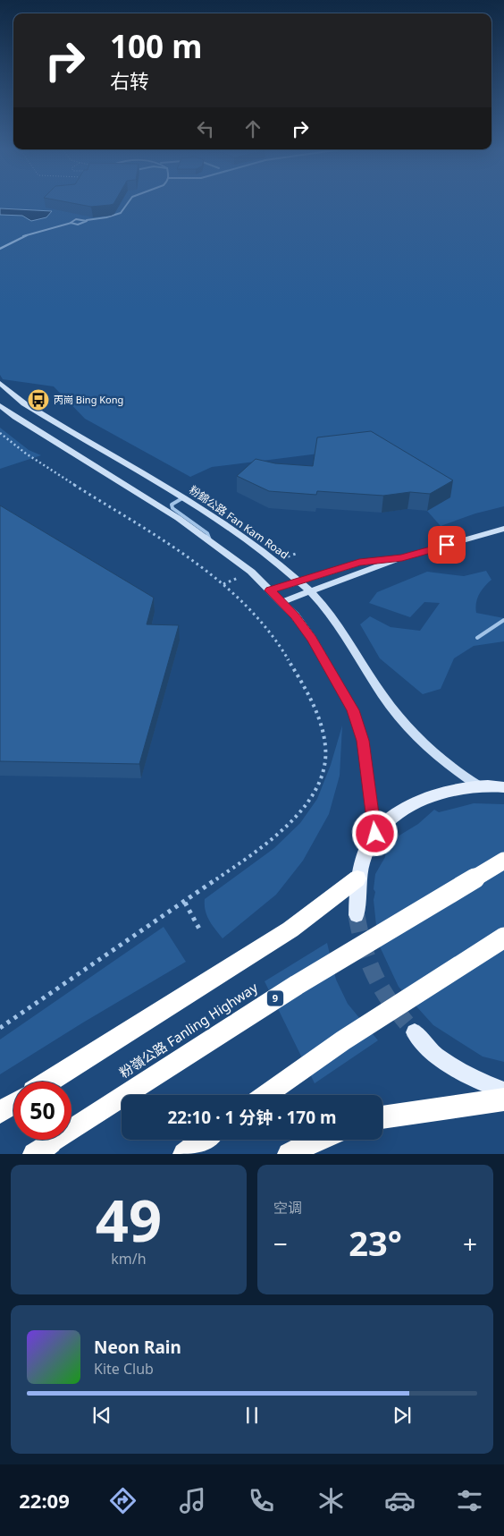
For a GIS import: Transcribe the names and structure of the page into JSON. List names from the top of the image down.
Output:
{
  "streets": {
    "highway": ["9", "粉嶺公路 Fanling Highway"],
    "main road": ["粉錦公路 Fan Kam Road"]
  },
  "places": {
    "bus stop": ["丙崗 Bing Kong"]
  },
  "page": {
    "turn": ["100 m", "右转"],
    "limit": "50",
    "trip": "22:10 · 1 分钟 · 170 m",
    "tile": [
      ["49", "km/h"],
      "空调"
    ],
    "heat": ["−", "23°", "+"],
    "song": ["Neon Rain", "Kite Club"],
    "tabs": "22:09"
  }
}
